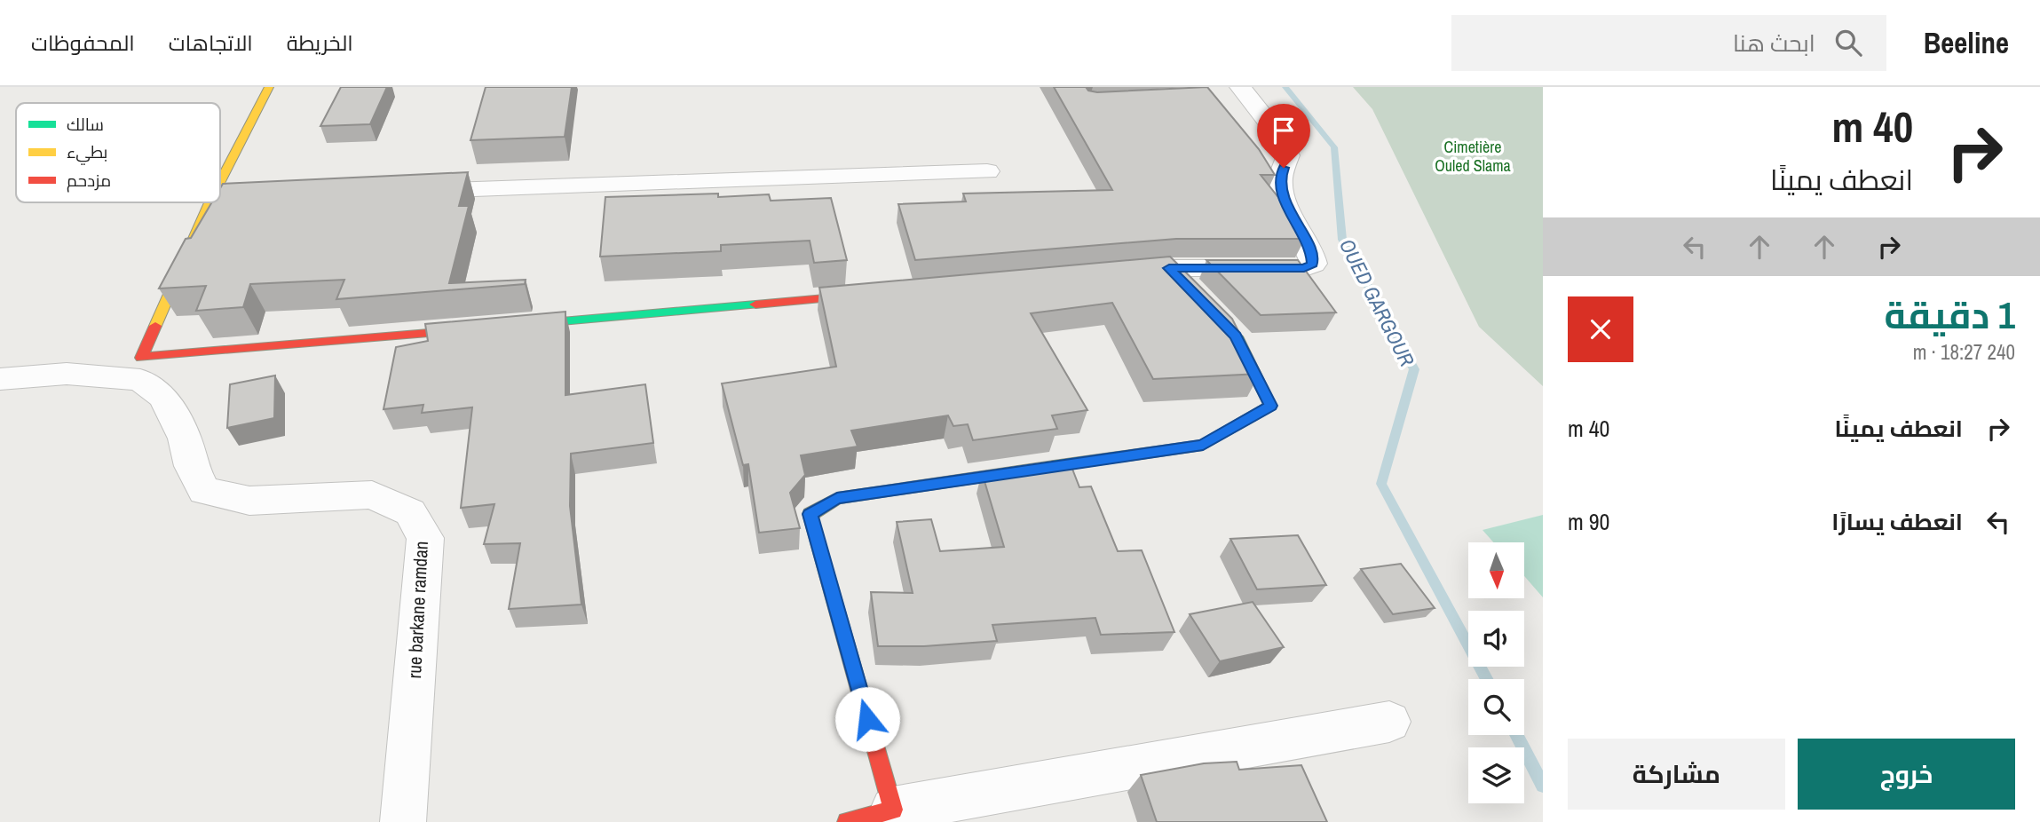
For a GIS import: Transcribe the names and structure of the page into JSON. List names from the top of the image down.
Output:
{
  "streets": {
    "street": ["rue barkane ramdan"]
  },
  "water": ["OUED GARGOUR"],
  "parks": ["Cimetière Ouled Slama"],
  "legend": ["سالك", "بطيء", "مزدحم"],
  "north": "bottom",
  "page": {
    "header": "Beeline",
    "search": "ابحث هنا",
    "nav": ["الخريطة", "الاتجاهات", "المحفوظات"],
    "turn": ["40 m", "انعطف يمينًا"],
    "heading": ["1 دقيقة", "240 m · 18:27"],
    "list": [
      {
        "name": "انعطف يمينًا",
        "value": "40 m"
      },
      {
        "name": "انعطف يسارًا",
        "value": "90 m"
      }
    ],
    "buttons": ["خروج", "مشاركة"]
  }
}
